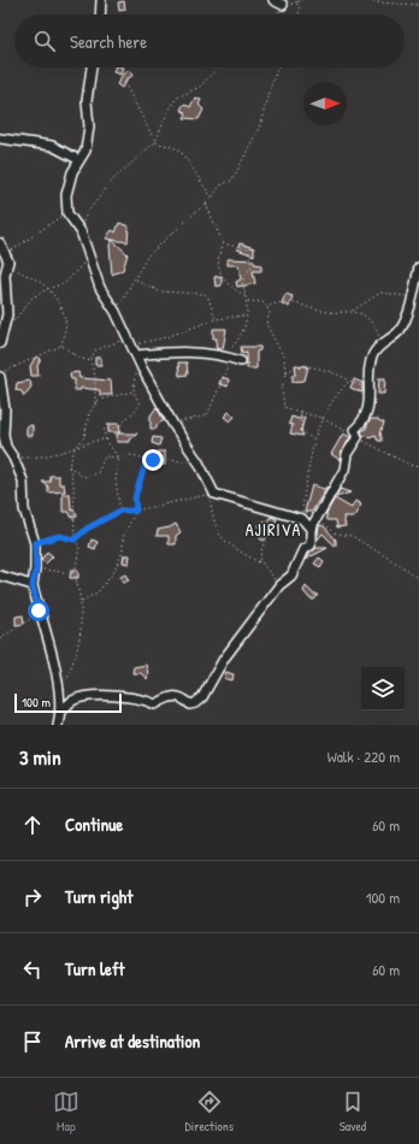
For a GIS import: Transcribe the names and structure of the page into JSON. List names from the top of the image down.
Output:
{
  "districts": ["AJIRIVA"],
  "scale_bar": "100 m",
  "north": "right",
  "page": {
    "search": "Search here",
    "scale": "100 m",
    "heading": ["3 min", "Walk · 220 m"],
    "list": [
      ["Continue", "60 m"],
      ["Turn right", "100 m"],
      ["Turn left", "60 m"],
      "Arrive at destination"
    ],
    "nav": ["Map", "Directions", "Saved"]
  }
}
